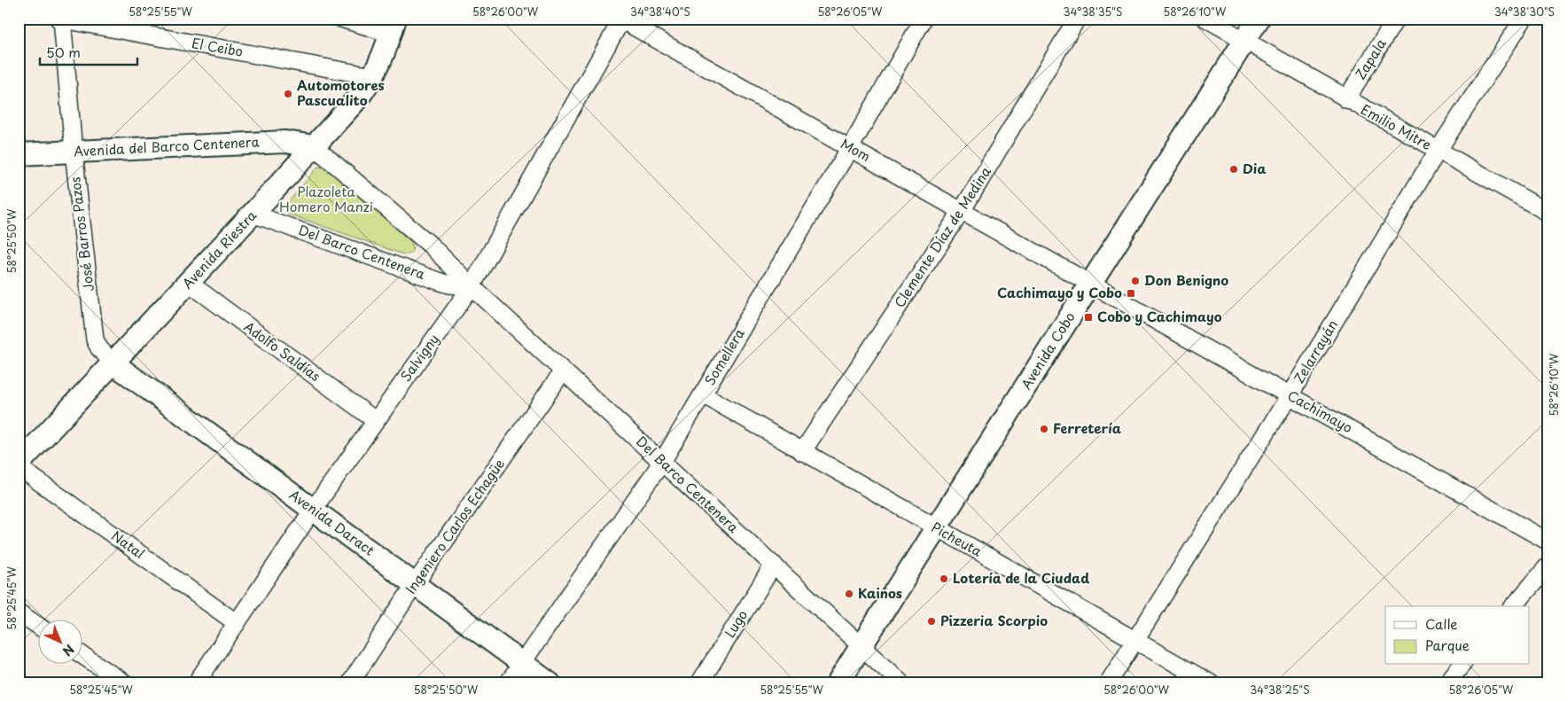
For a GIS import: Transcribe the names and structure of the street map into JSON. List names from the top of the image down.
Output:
{
  "streets": {
    "main road": [
      "Avenida del Barco Centenera",
      "Avenida Riestra",
      "Avenida Cobo",
      "Avenida Daract"
    ],
    "street": [
      "El Ceibo",
      "Zapala",
      "Emilio Mitre",
      "Mom",
      "José Barros Pazos",
      "Clemente Díaz de Medina",
      "Del Barco Centenera",
      "Adolfo Saldías",
      "Zelarrayán",
      "Somellera",
      "Salvigny",
      "Cachimayo",
      "Ingeniero Carlos Echagüe",
      "Picheuta",
      "Natal",
      "Lugo"
    ]
  },
  "crossings": [
    ["El Ceibo", "José Barros Pazos"],
    ["El Ceibo", "Avenida Riestra"],
    ["Zapala", "Emilio Mitre"],
    ["Emilio Mitre", "Avenida Cobo"],
    ["Emilio Mitre", "Zelarrayán"],
    ["Avenida del Barco Centenera", "José Barros Pazos"],
    ["Avenida del Barco Centenera", "Avenida Riestra"],
    ["Avenida del Barco Centenera", "Del Barco Centenera"],
    ["Mom", "Clemente Díaz de Medina"],
    ["Mom", "Avenida Cobo"],
    ["Mom", "Somellera"],
    ["Mom", "Salvigny"],
    ["Mom", "Cachimayo"],
    ["José Barros Pazos", "Avenida Riestra"],
    ["José Barros Pazos", "Avenida Daract"],
    ["Clemente Díaz de Medina", "Picheuta"],
    ["Avenida Riestra", "Del Barco Centenera"],
    ["Avenida Riestra", "Adolfo Saldías"],
    ["Avenida Riestra", "Avenida Daract"],
    ["Del Barco Centenera", "Avenida Cobo"],
    ["Del Barco Centenera", "Somellera"],
    ["Del Barco Centenera", "Salvigny"],
    ["Del Barco Centenera", "Ingeniero Carlos Echagüe"],
    ["Del Barco Centenera", "Lugo"],
    ["Avenida Cobo", "Cachimayo"],
    ["Avenida Cobo", "Picheuta"],
    ["Adolfo Saldías", "Salvigny"],
    ["Zelarrayán", "Cachimayo"],
    ["Zelarrayán", "Picheuta"],
    ["Somellera", "Avenida Daract"],
    ["Somellera", "Picheuta"],
    ["Salvigny", "Avenida Daract"],
    ["Salvigny", "Natal"],
    ["Avenida Daract", "Ingeniero Carlos Echagüe"]
  ],
  "parks": ["Plazoleta Homero Manzi"],
  "places": {
    "other": [
      "Automotores Pascualito",
      "Dia",
      "Don Benigno",
      "Ferretería",
      "Lotería de la Ciudad",
      "Kainos",
      "Pizzeria Scorpio"
    ],
    "transit": ["Cachimayo y Cobo", "Cobo y Cachimayo"]
  },
  "legend": ["Calle", "Parque"],
  "scale_bar": "50 m",
  "north": "bottom right",
  "coordinates": [
    "58°25'55\"W",
    "58°26'00\"W",
    "34°38'40\"S",
    "58°26'05\"W",
    "34°38'35\"S",
    "58°26'10\"W",
    "34°38'30\"S",
    "58°25'50\"W",
    "58°25'45\"W",
    "34°38'25\"S"
  ]
}
